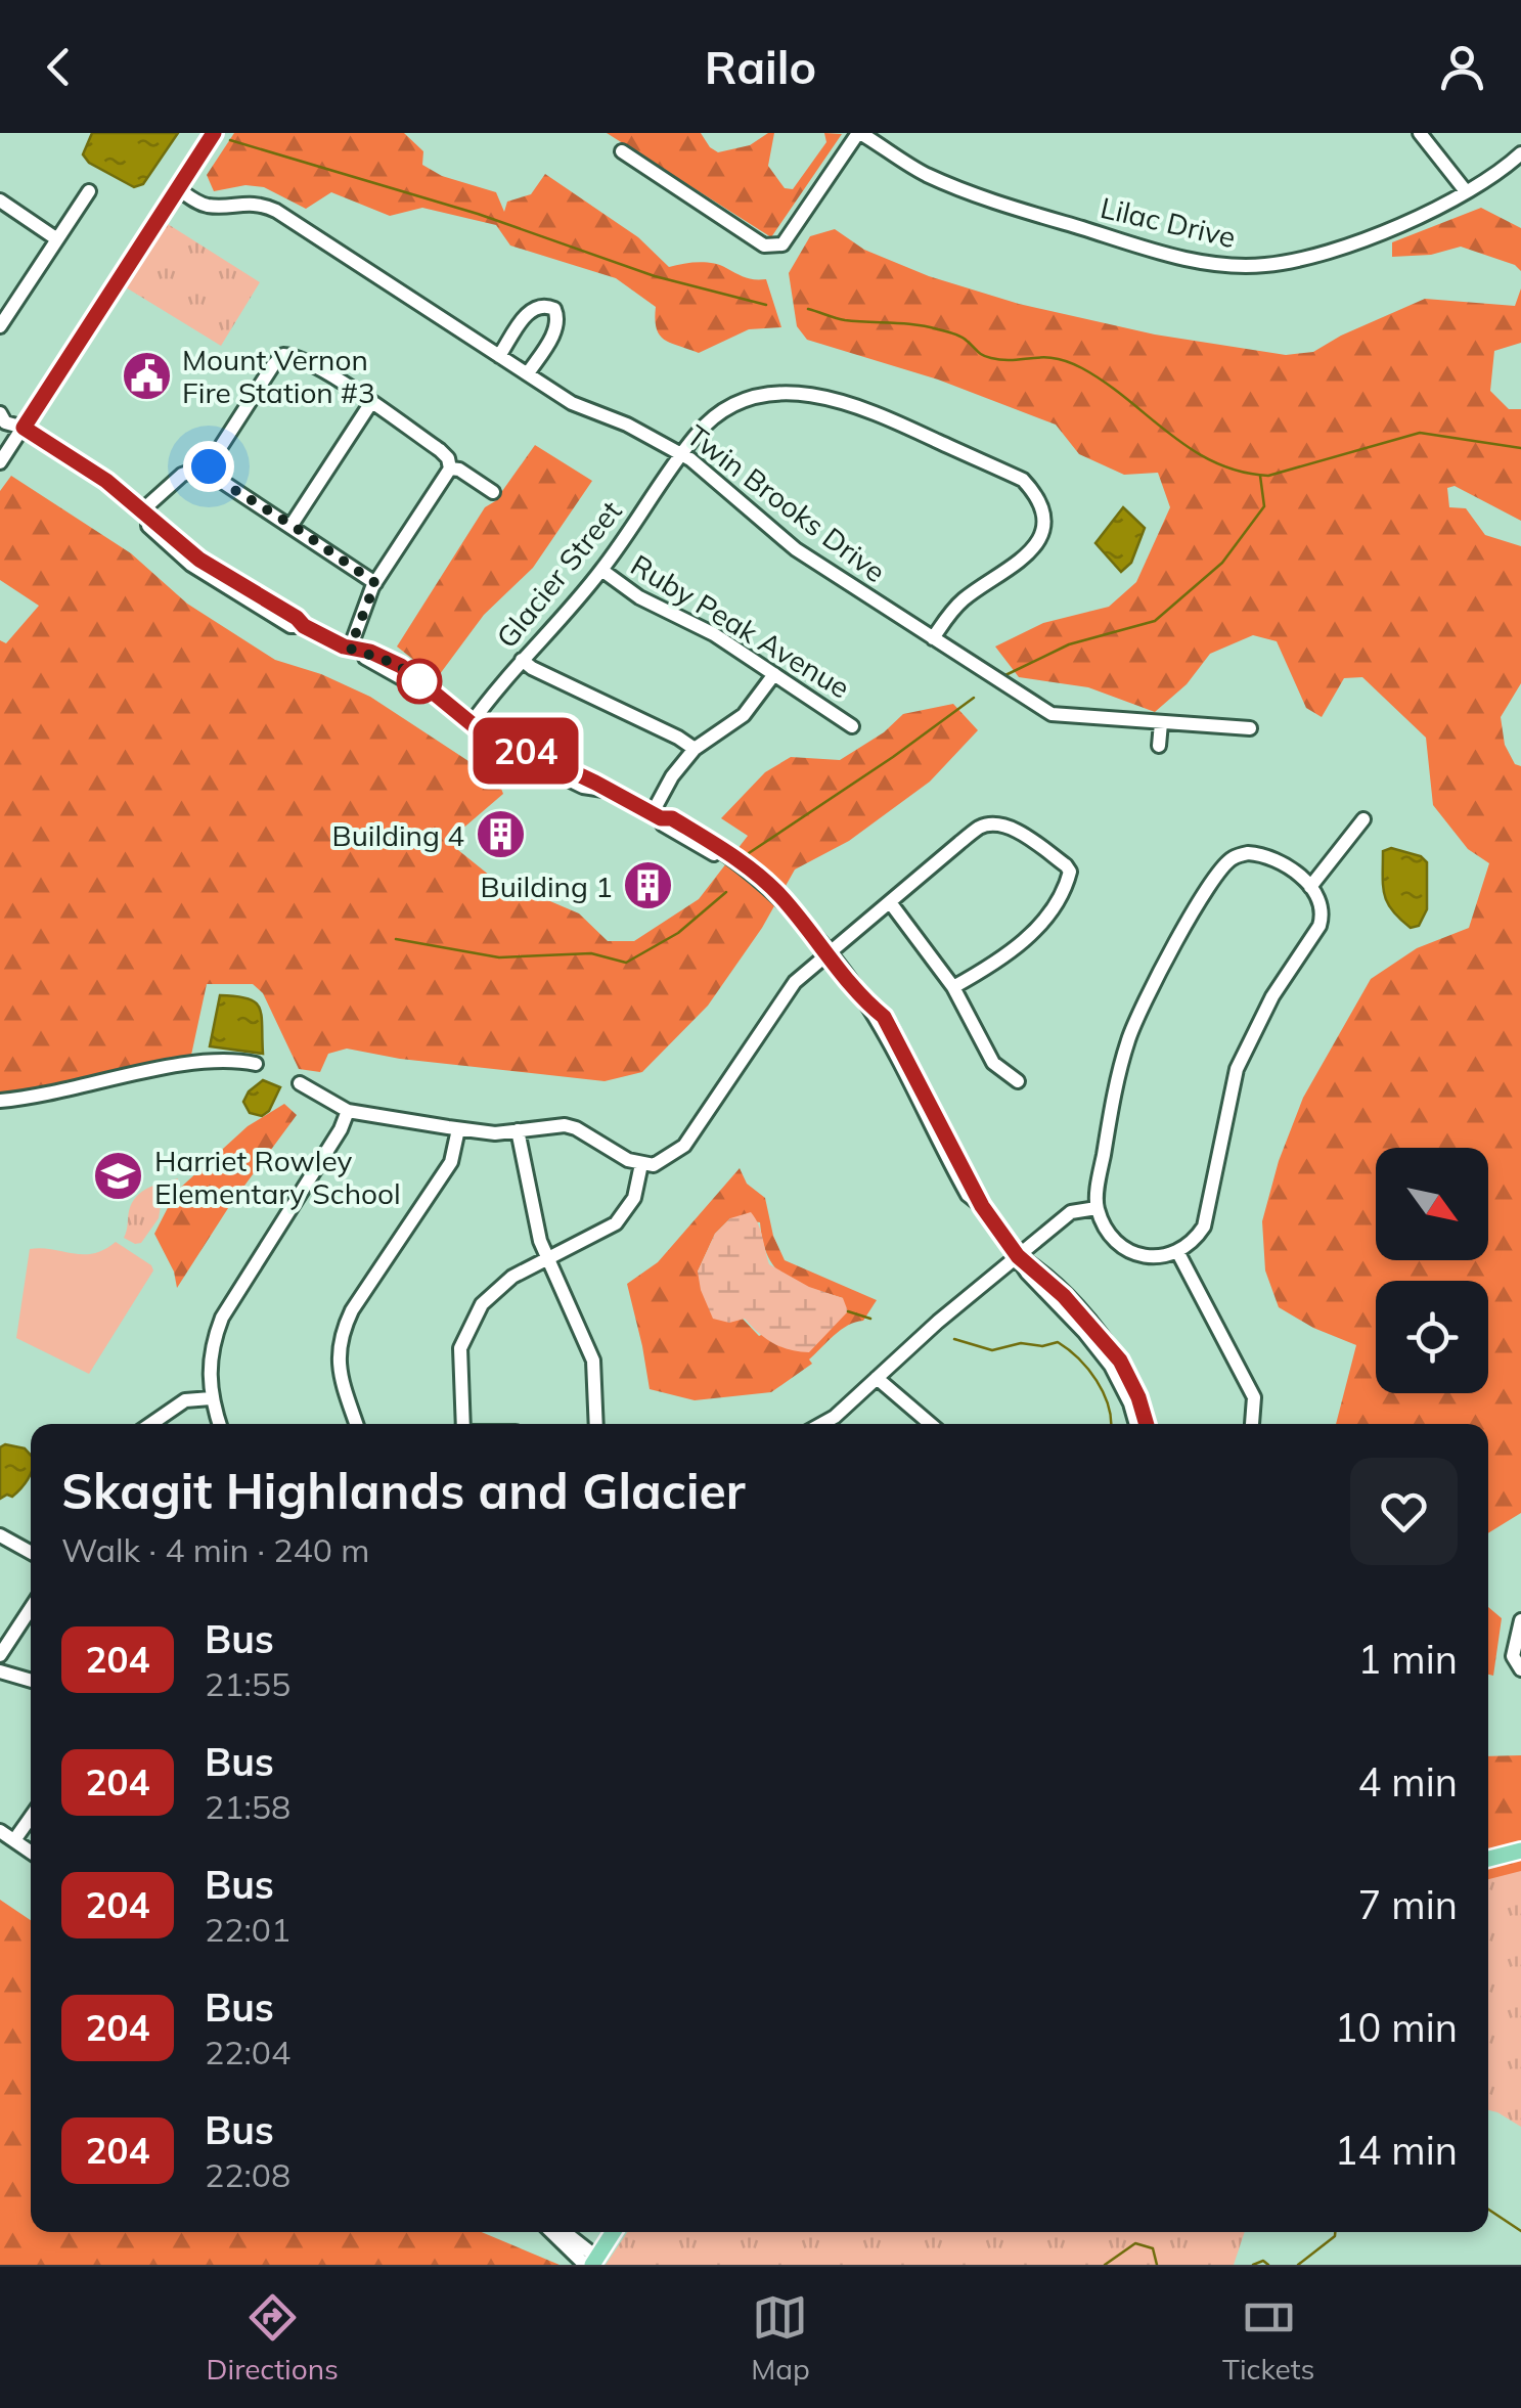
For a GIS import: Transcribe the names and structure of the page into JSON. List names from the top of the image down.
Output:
{
  "streets": {
    "street": [
      "Lilac Drive",
      "Twin Brooks Drive",
      "Glacier Street",
      "Ruby Peak Avenue"
    ]
  },
  "crossings": [
    ["Twin Brooks Drive", "Glacier Street"],
    ["Glacier Street", "Ruby Peak Avenue"]
  ],
  "places": {
    "public building": ["Mount Vernon Fire Station #3"],
    "building": ["Building 4", "Building 1"],
    "school or university": ["Harriet Rowley Elementary School"]
  },
  "lines": ["bus line 204"],
  "north": "bottom right",
  "page": {
    "header": "Railo",
    "on_map": "204",
    "heading": ["Skagit Highlands and Glacier", "Walk · 4 min · 240 m"],
    "list": [
      {
        "mark": "204",
        "name": "Bus",
        "note": "21:55",
        "value": "1 min"
      },
      {
        "mark": "204",
        "name": "Bus",
        "note": "21:58",
        "value": "4 min"
      },
      {
        "mark": "204",
        "name": "Bus",
        "note": "22:01",
        "value": "7 min"
      },
      {
        "mark": "204",
        "name": "Bus",
        "note": "22:04",
        "value": "10 min"
      },
      {
        "mark": "204",
        "name": "Bus",
        "note": "22:08",
        "value": "14 min"
      }
    ],
    "tabs": ["Directions", "Map", "Tickets"]
  }
}
